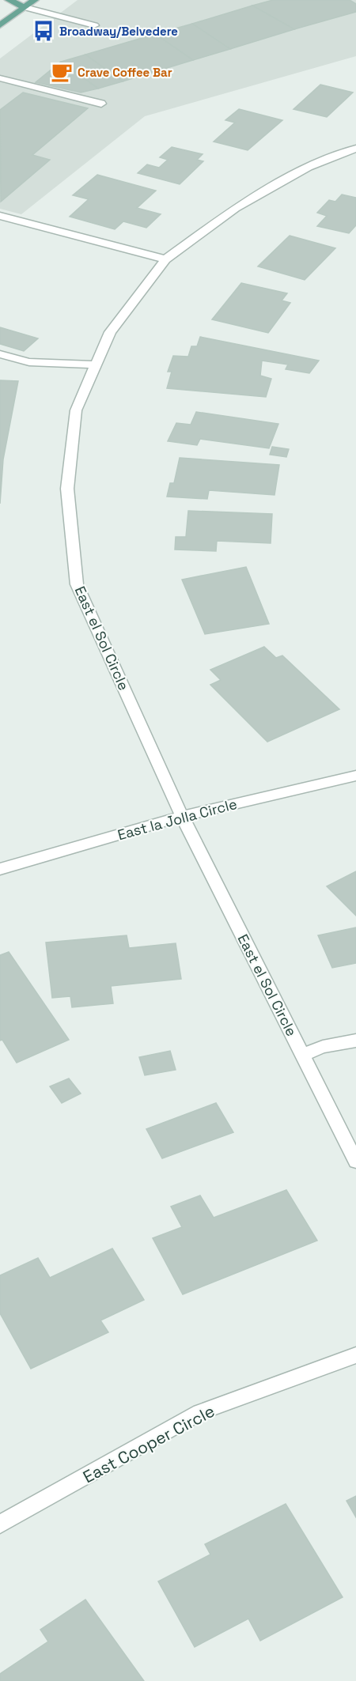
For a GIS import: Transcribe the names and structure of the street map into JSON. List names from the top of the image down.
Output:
{
  "streets": {
    "street": ["East el Sol Circle", "East la Jolla Circle", "East Cooper Circle"]
  },
  "crossings": [
    ["East el Sol Circle", "East la Jolla Circle"]
  ],
  "places": {
    "bus stop": ["Broadway/Belvedere"],
    "cafe": ["Crave Coffee Bar"]
  }
}
